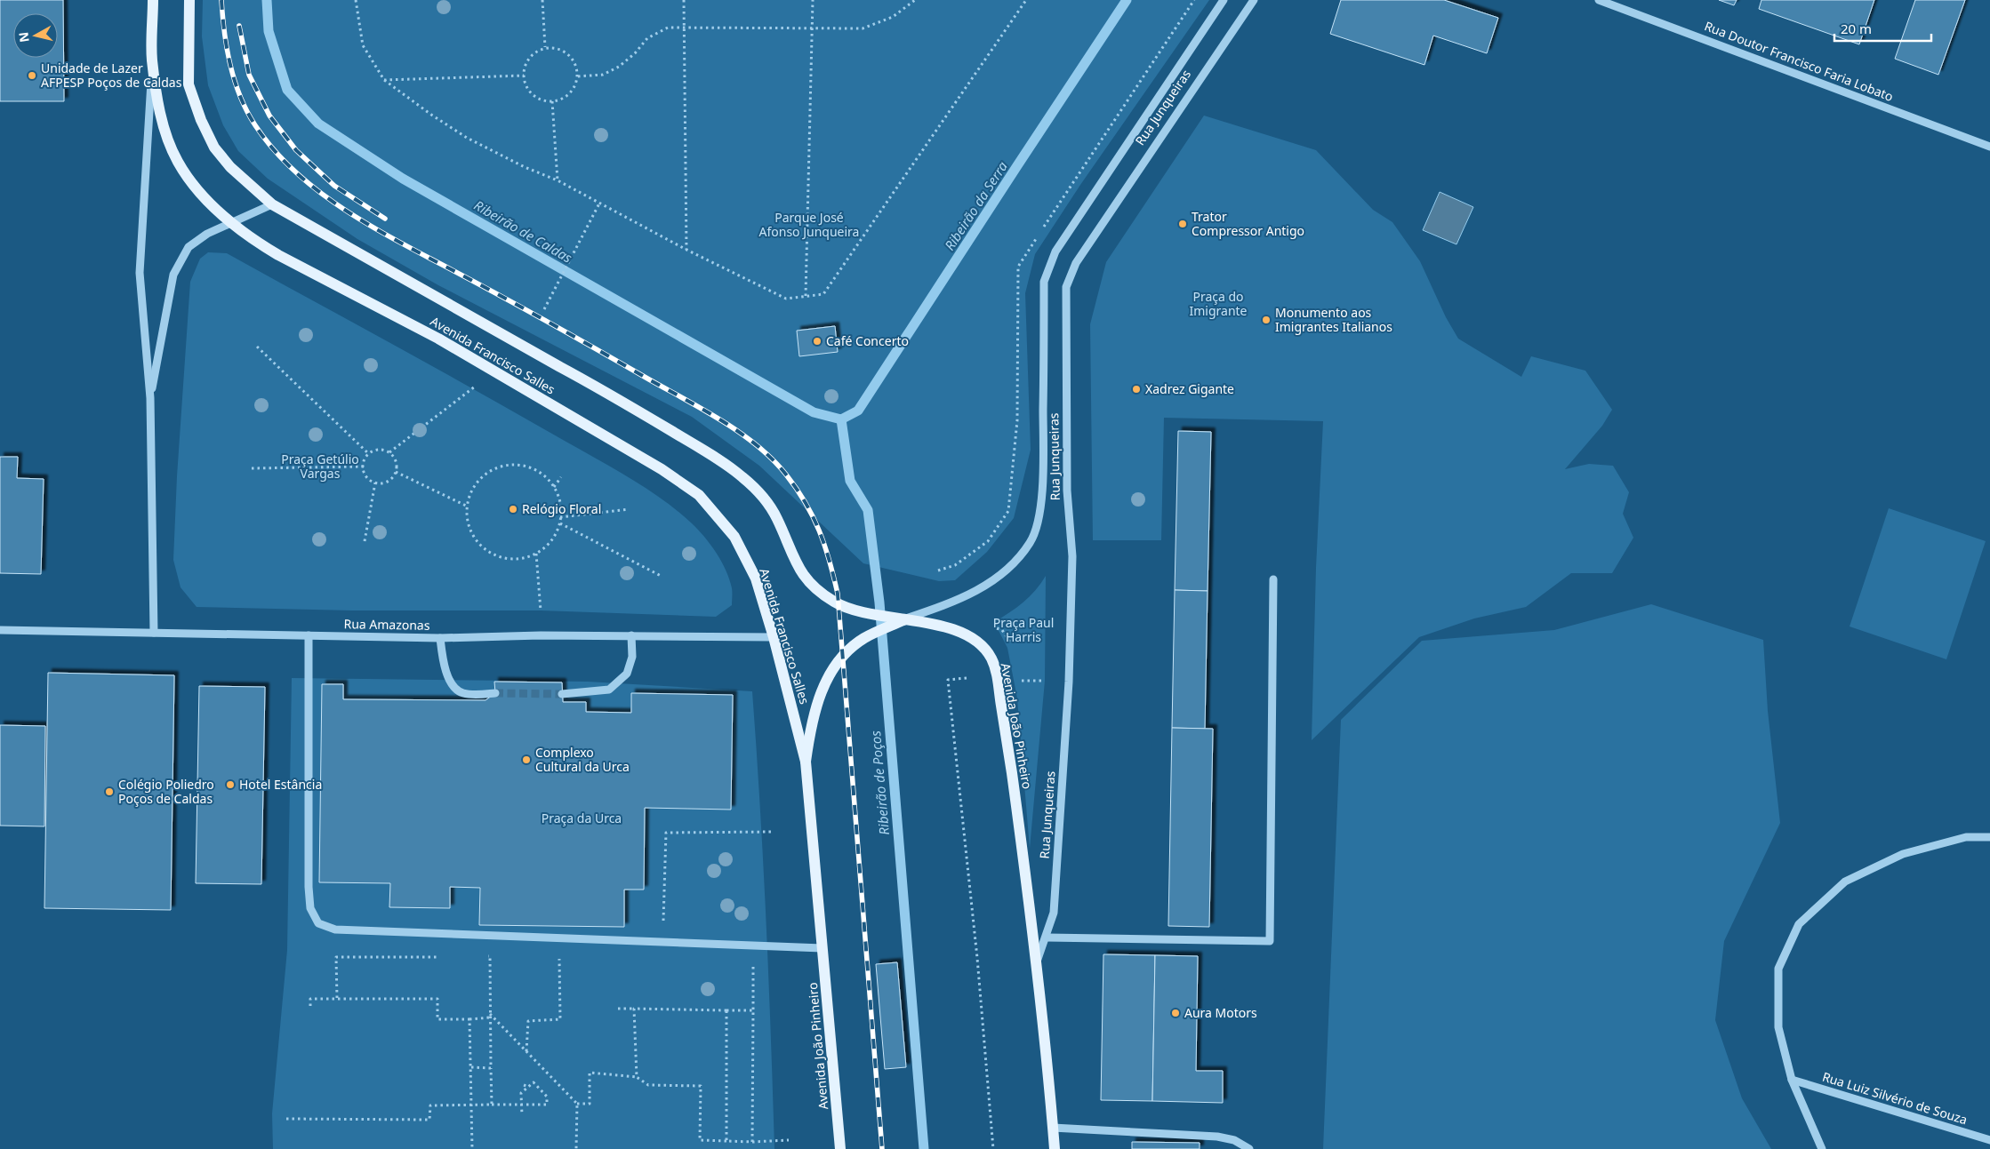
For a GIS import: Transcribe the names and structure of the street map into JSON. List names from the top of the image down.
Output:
{
  "streets": {
    "main road": ["Rua Junqueiras", "Avenida Francisco Salles", "Avenida João Pinheiro"],
    "street": ["Rua Doutor Francisco Faria Lobato", "Rua Amazonas", "Rua Luiz Silvério de Souza"]
  },
  "crossings": [
    ["Rua Junqueiras", "Avenida Francisco Salles"],
    ["Rua Junqueiras", "Avenida João Pinheiro"],
    ["Avenida Francisco Salles", "Rua Amazonas"],
    ["Avenida Francisco Salles", "Avenida João Pinheiro"]
  ],
  "water": ["Ribeirão da Serra", "Ribeirão de Caldas", "Ribeirão de Poços"],
  "parks": [
    "Parque José Afonso Junqueira",
    "Praça do Imigrante",
    "Praça Getúlio Vargas",
    "Praça Paul Harris",
    "Praça da Urca"
  ],
  "places": [
    "Unidade de Lazer AFPESP Poços de Caldas",
    "Trator Compressor Antigo",
    "Monumento aos Imigrantes Italianos",
    "Café Concerto",
    "Xadrez Gigante",
    "Relógio Floral",
    "Complexo Cultural da Urca",
    "Hotel Estância",
    "Colégio Poliedro Poços de Caldas",
    "Aura Motors"
  ],
  "scale_bar": "20 m",
  "north": "left"
}
